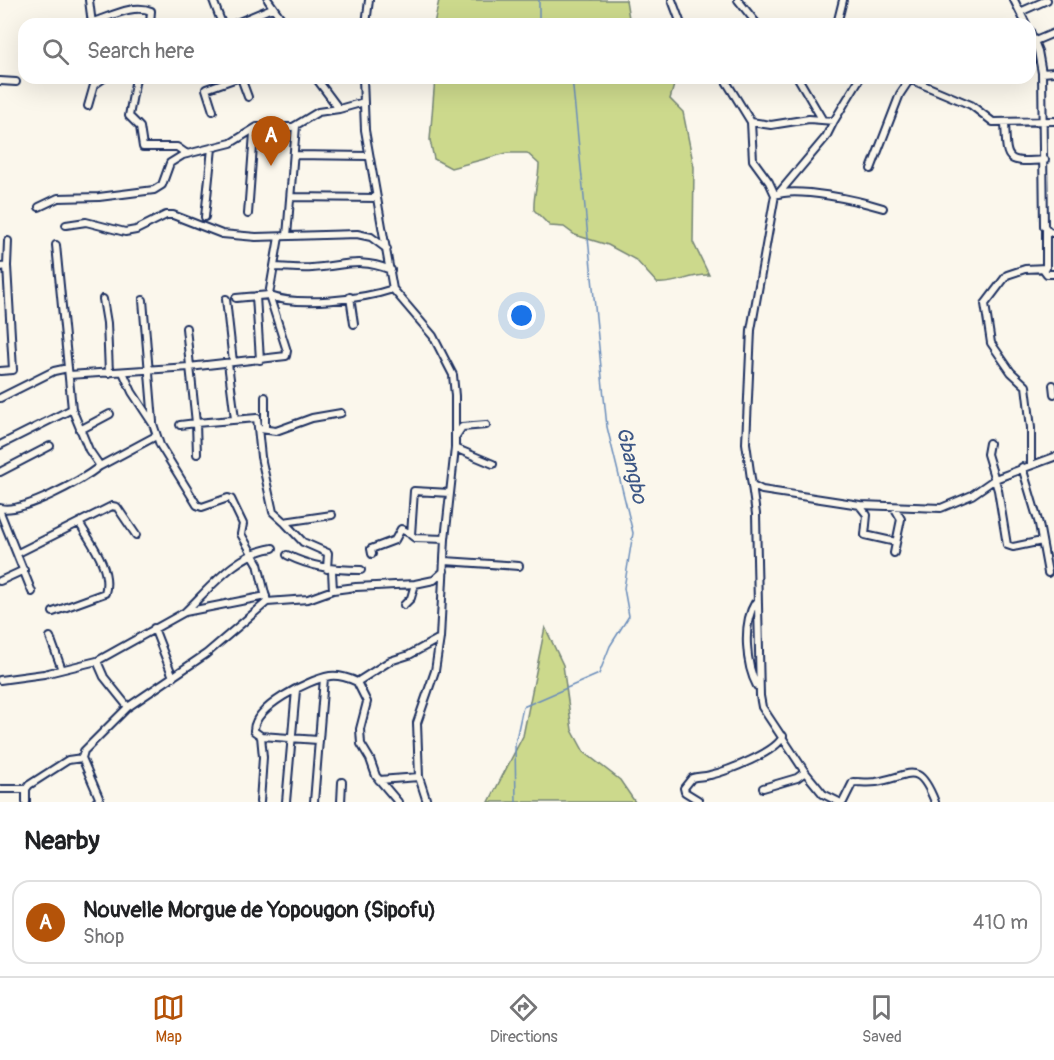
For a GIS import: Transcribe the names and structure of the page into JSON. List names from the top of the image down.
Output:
{
  "water": ["Gbangbo"],
  "page": {
    "search": "Search here",
    "pins": "A",
    "heading": "Nearby",
    "list": [
      {
        "mark": "A",
        "name": "Nouvelle Morgue de Yopougon (Sipofu)",
        "note": "Shop",
        "value": "410 m"
      }
    ],
    "nav": ["Map", "Directions", "Saved"]
  }
}
